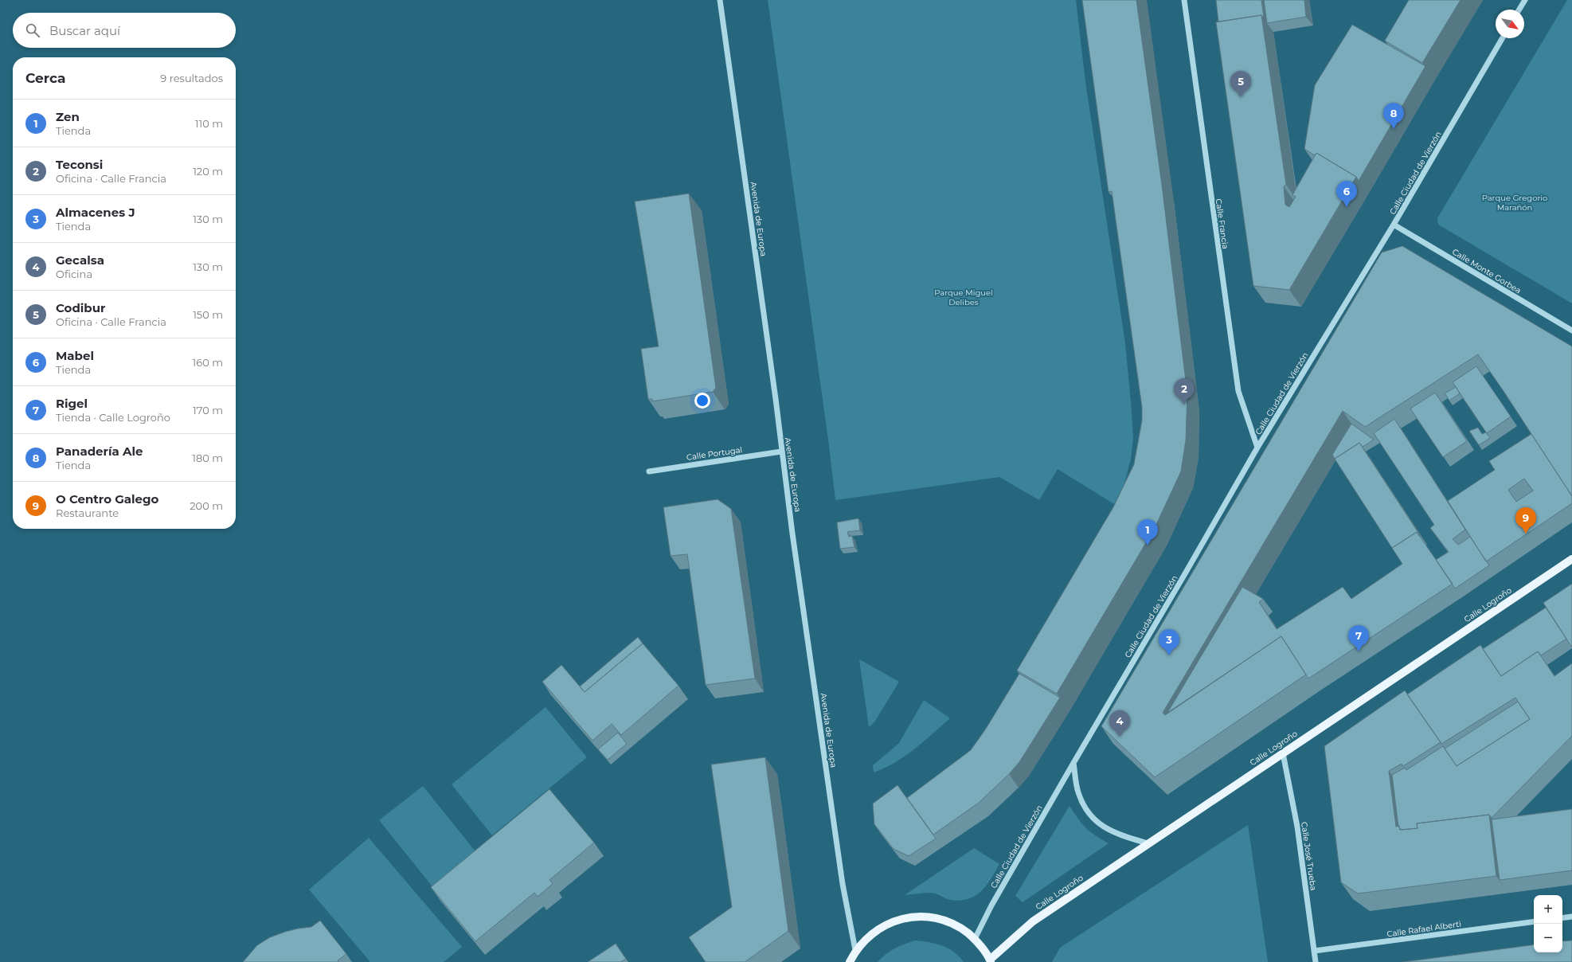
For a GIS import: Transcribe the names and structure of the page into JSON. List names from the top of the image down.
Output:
{
  "streets": {
    "main road": ["Calle Logroño"],
    "street": [
      "Calle Ciudad de Vierzón",
      "Avenida de Europa",
      "Calle Francia",
      "Calle Monte Gorbea",
      "Calle Portugal",
      "Calle José Trueba",
      "Calle Rafael Alberti"
    ]
  },
  "crossings": [
    ["Calle Ciudad de Vierzón", "Calle Francia"],
    ["Calle Ciudad de Vierzón", "Calle Monte Gorbea"],
    ["Avenida de Europa", "Calle Portugal"],
    ["Calle Logroño", "Calle José Trueba"],
    ["Calle José Trueba", "Calle Rafael Alberti"]
  ],
  "parks": ["Parque Gregorio Marañón", "Parque Miguel Delibes"],
  "north": "bottom right",
  "page": {
    "search": "Buscar aquí",
    "heading": ["Cerca", "9 resultados"],
    "pins": [
      "5",
      "8",
      "6",
      "2",
      "9",
      "1",
      "7",
      "3",
      "4"
    ],
    "list": [
      {
        "mark": "1",
        "name": "Zen",
        "note": "Tienda",
        "value": "110 m"
      },
      {
        "mark": "2",
        "name": "Teconsi",
        "note": "Oficina · Calle Francia",
        "value": "120 m"
      },
      {
        "mark": "3",
        "name": "Almacenes J",
        "note": "Tienda",
        "value": "130 m"
      },
      {
        "mark": "4",
        "name": "Gecalsa",
        "note": "Oficina",
        "value": "130 m"
      },
      {
        "mark": "5",
        "name": "Codibur",
        "note": "Oficina · Calle Francia",
        "value": "150 m"
      },
      {
        "mark": "6",
        "name": "Mabel",
        "note": "Tienda",
        "value": "160 m"
      },
      {
        "mark": "7",
        "name": "Rigel",
        "note": "Tienda · Calle Logroño",
        "value": "170 m"
      },
      {
        "mark": "8",
        "name": "Panadería Ale",
        "note": "Tienda",
        "value": "180 m"
      },
      {
        "mark": "9",
        "name": "O Centro Galego",
        "note": "Restaurante",
        "value": "200 m"
      }
    ],
    "map_buttons": ["+", "−"]
  }
}
